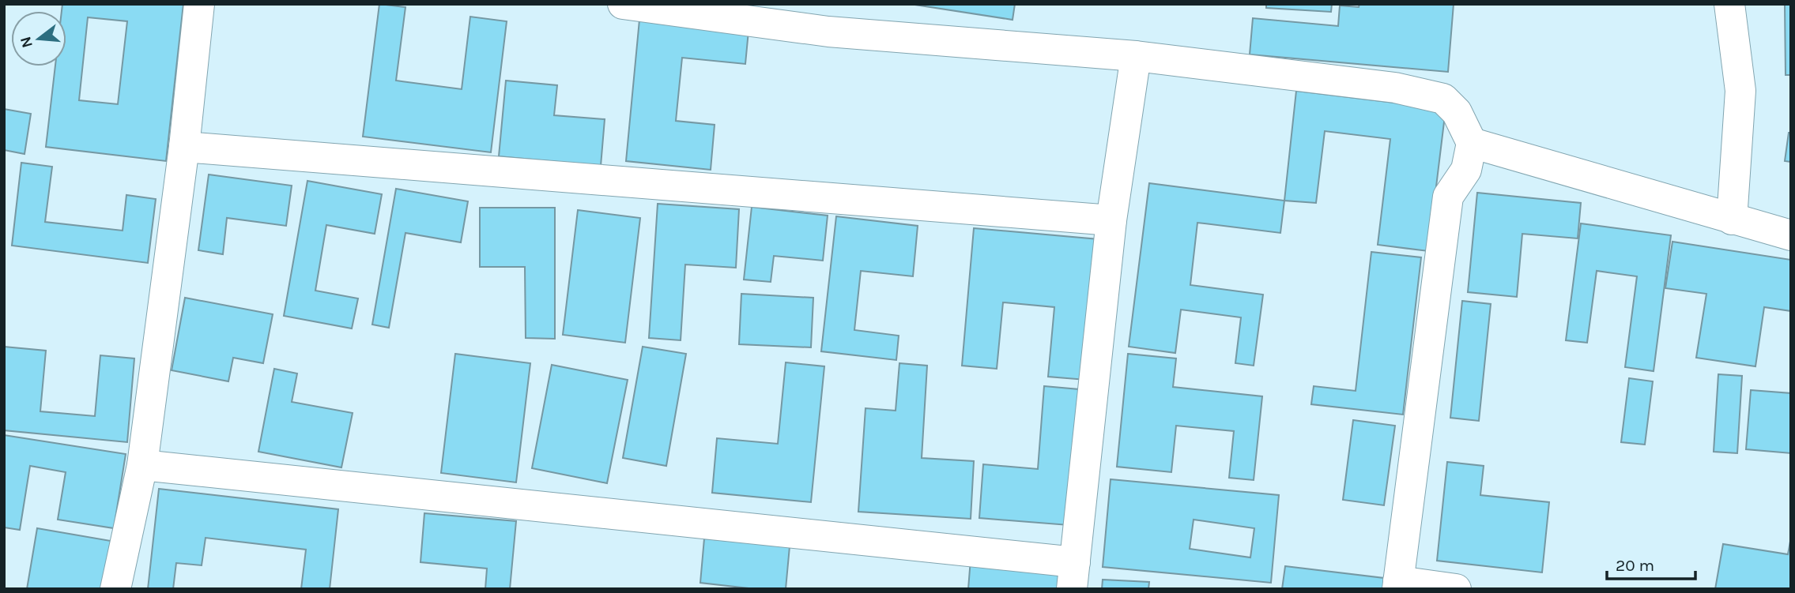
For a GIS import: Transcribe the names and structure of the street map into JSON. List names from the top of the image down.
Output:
{
  "scale_bar": "20 m",
  "north": "left"
}
